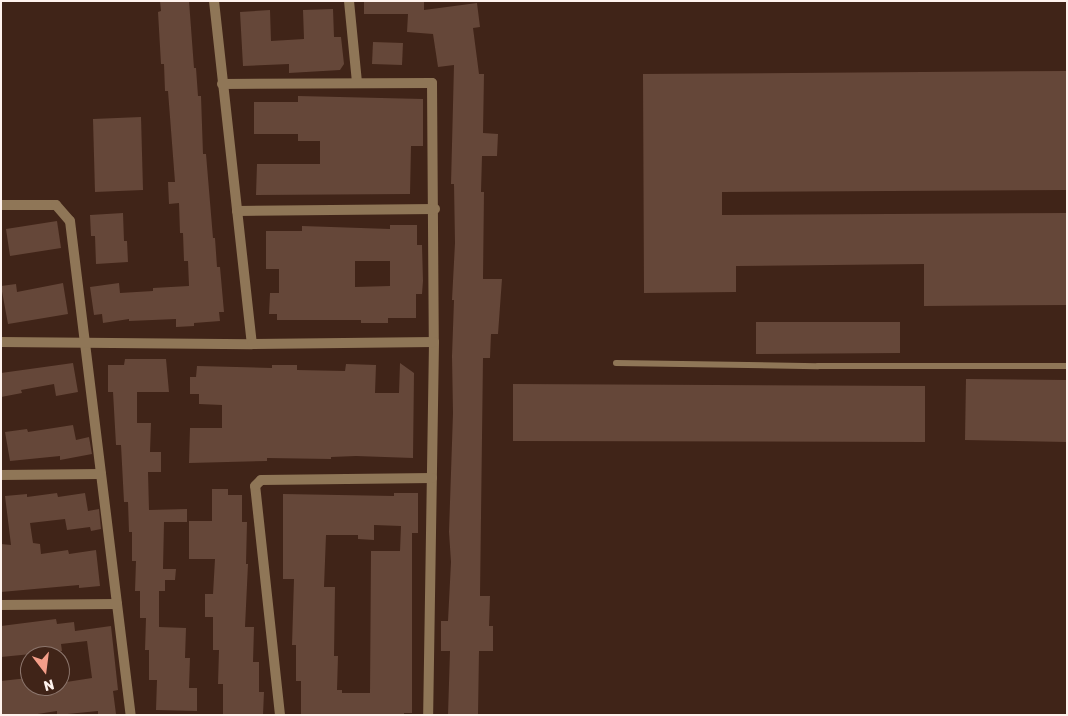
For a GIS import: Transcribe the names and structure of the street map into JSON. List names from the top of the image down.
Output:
{
  "north": "bottom"
}
